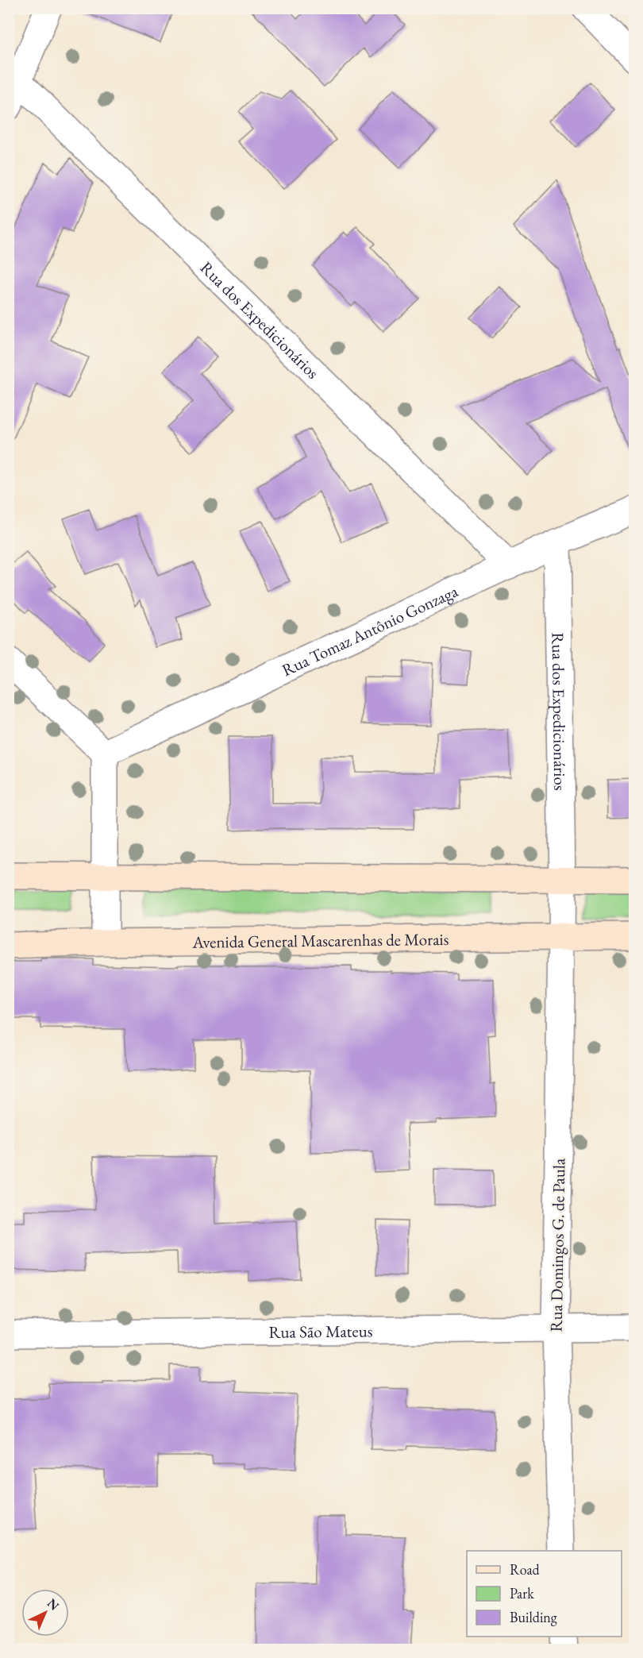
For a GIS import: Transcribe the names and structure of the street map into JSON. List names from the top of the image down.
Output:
{
  "streets": {
    "street": [
      "Rua dos Expedicionários",
      "Rua Tomaz Antônio Gonzaga",
      "Avenida General Mascarenhas de Morais",
      "Rua Domingos G. de Paula",
      "Rua São Mateus"
    ]
  },
  "crossings": [
    ["Rua dos Expedicionários", "Rua Tomaz Antônio Gonzaga"],
    ["Rua dos Expedicionários", "Avenida General Mascarenhas de Morais"],
    ["Rua dos Expedicionários", "Rua Domingos G. de Paula"],
    ["Avenida General Mascarenhas de Morais", "Rua Domingos G. de Paula"],
    ["Rua Domingos G. de Paula", "Rua São Mateus"]
  ],
  "legend": ["Road", "Park", "Building"],
  "north": "top right"
}
